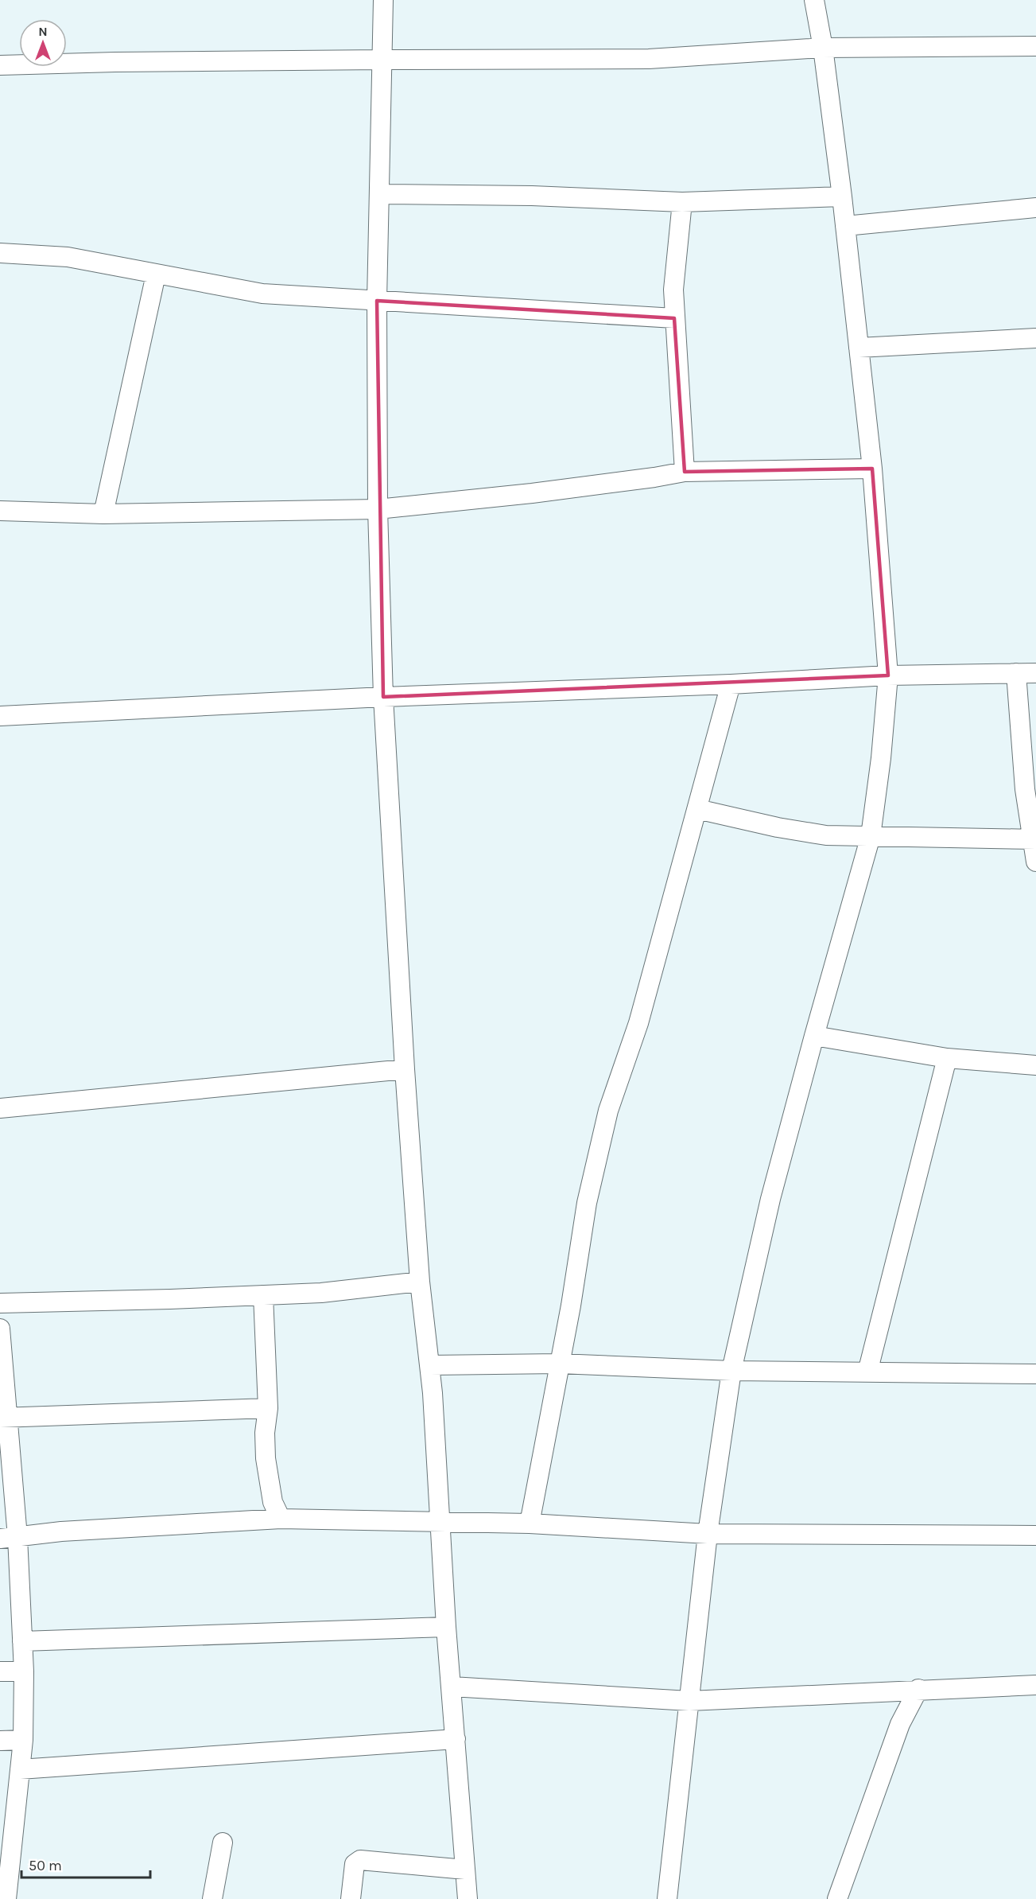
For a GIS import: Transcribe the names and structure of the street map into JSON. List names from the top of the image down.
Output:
{
  "scale_bar": "50 m",
  "north": "top"
}
